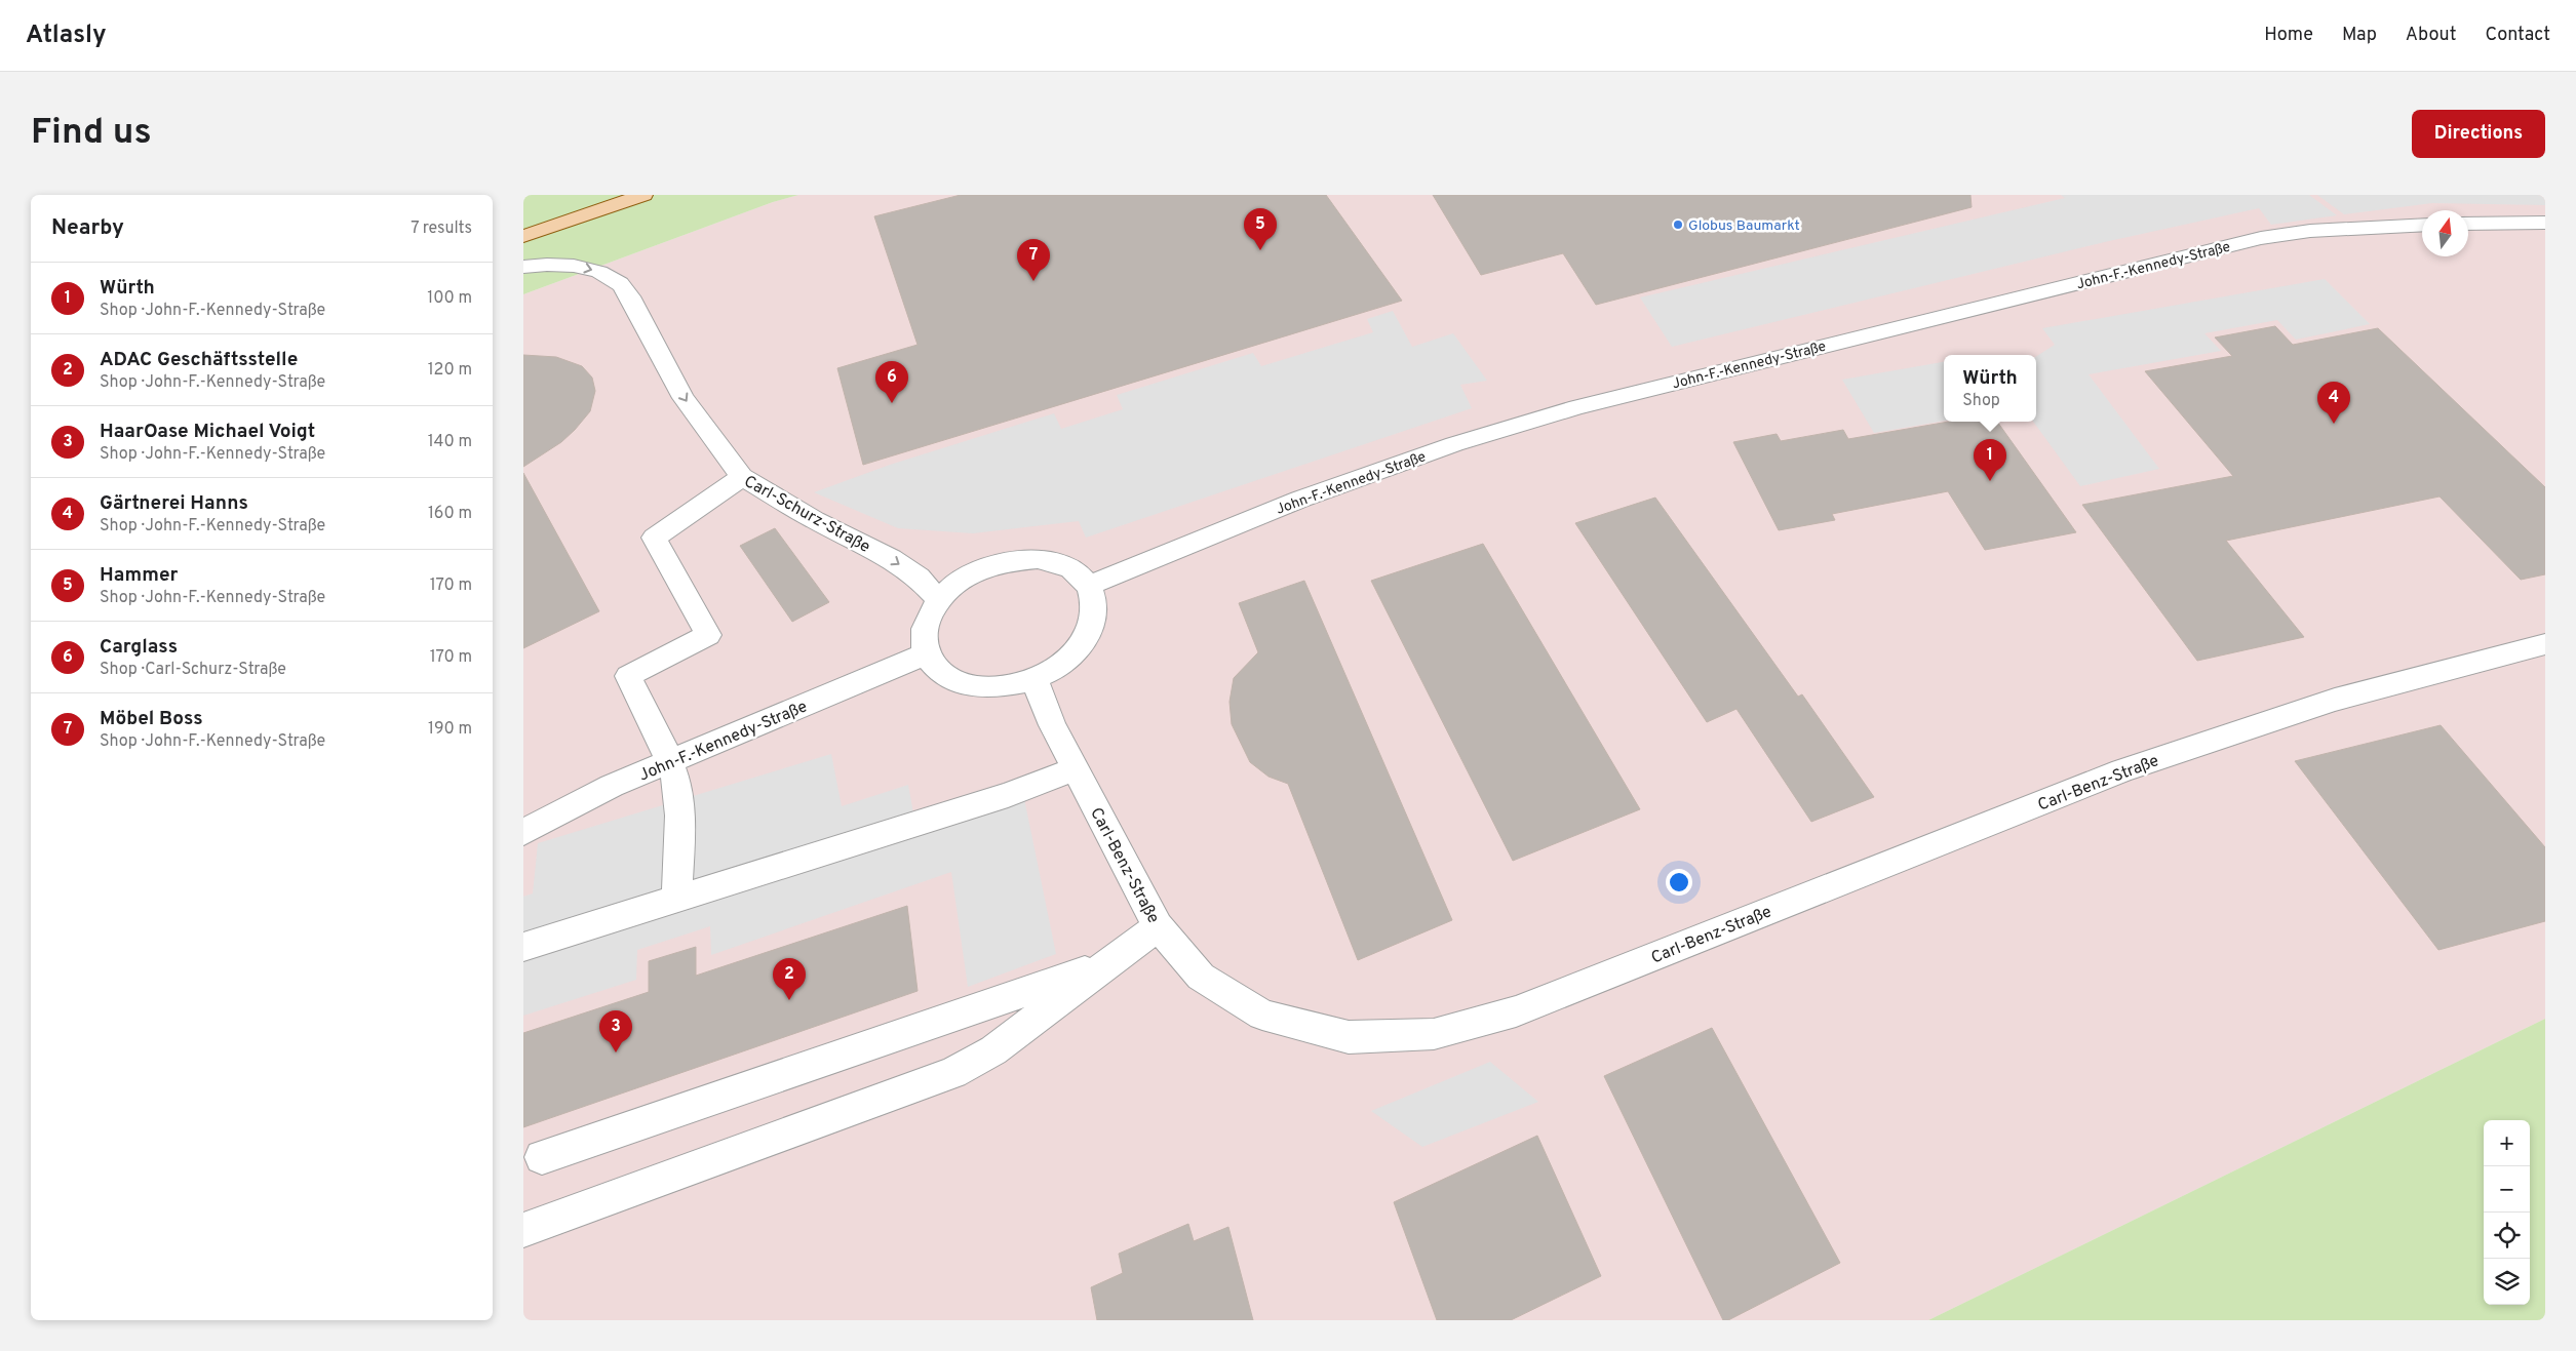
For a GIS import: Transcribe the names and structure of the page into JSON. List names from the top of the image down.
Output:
{
  "streets": {
    "street": ["John-F.-Kennedy-Straße", "Carl-Schurz-Straße", "Carl-Benz-Straße"]
  },
  "crossings": [
    ["John-F.-Kennedy-Straße", "Carl-Schurz-Straße"],
    ["John-F.-Kennedy-Straße", "Carl-Benz-Straße"],
    ["Carl-Schurz-Straße", "Carl-Benz-Straße"]
  ],
  "one_way": ["Carl-Schurz-Straße"],
  "places": ["Globus Baumarkt"],
  "north": "top",
  "page": {
    "header": "Atlasly",
    "nav": [
      "Home",
      "Map",
      "About",
      "Contact"
    ],
    "buttons": "Directions",
    "title": "Find us",
    "heading": ["Nearby", "7 results"],
    "pins": [
      "5",
      "7",
      "6",
      "4",
      "1",
      "2",
      "3"
    ],
    "list": [
      {
        "mark": "1",
        "name": "Würth",
        "note": "Shop · John-F.-Kennedy-Straße",
        "value": "100 m"
      },
      {
        "mark": "2",
        "name": "ADAC Geschäftsstelle",
        "note": "Shop · John-F.-Kennedy-Straße",
        "value": "120 m"
      },
      {
        "mark": "3",
        "name": "HaarOase Michael Voigt",
        "note": "Shop · John-F.-Kennedy-Straße",
        "value": "140 m"
      },
      {
        "mark": "4",
        "name": "Gärtnerei Hanns",
        "note": "Shop · John-F.-Kennedy-Straße",
        "value": "160 m"
      },
      {
        "mark": "5",
        "name": "Hammer",
        "note": "Shop · John-F.-Kennedy-Straße",
        "value": "170 m"
      },
      {
        "mark": "6",
        "name": "Carglass",
        "note": "Shop · Carl-Schurz-Straße",
        "value": "170 m"
      },
      {
        "mark": "7",
        "name": "Möbel Boss",
        "note": "Shop · John-F.-Kennedy-Straße",
        "value": "190 m"
      }
    ],
    "popup": ["Würth", "Shop"],
    "map_buttons": ["+", "−"]
  }
}
